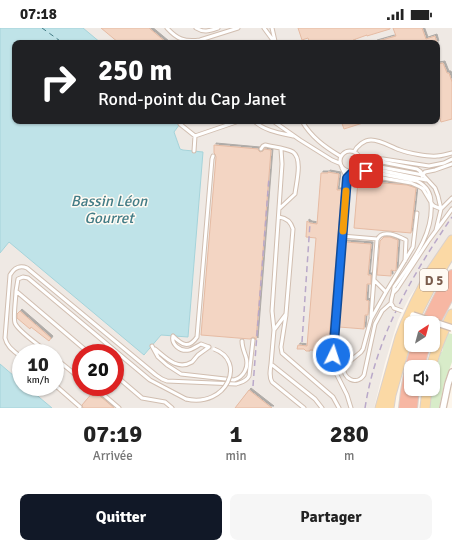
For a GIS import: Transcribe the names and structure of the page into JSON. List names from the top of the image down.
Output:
{
  "streets": {
    "main road": ["D 5"]
  },
  "water": ["Bassin Léon Gourret"],
  "north": "top right",
  "page": {
    "status": "07:18",
    "turn": ["250 m", "Rond-point du Cap Janet"],
    "speed": "10 km/h",
    "limit": "20",
    "eta": [
      "07:19",
      "Arrivée",
      "1",
      "min",
      "280",
      "m"
    ],
    "buttons": ["Quitter", "Partager"]
  }
}
